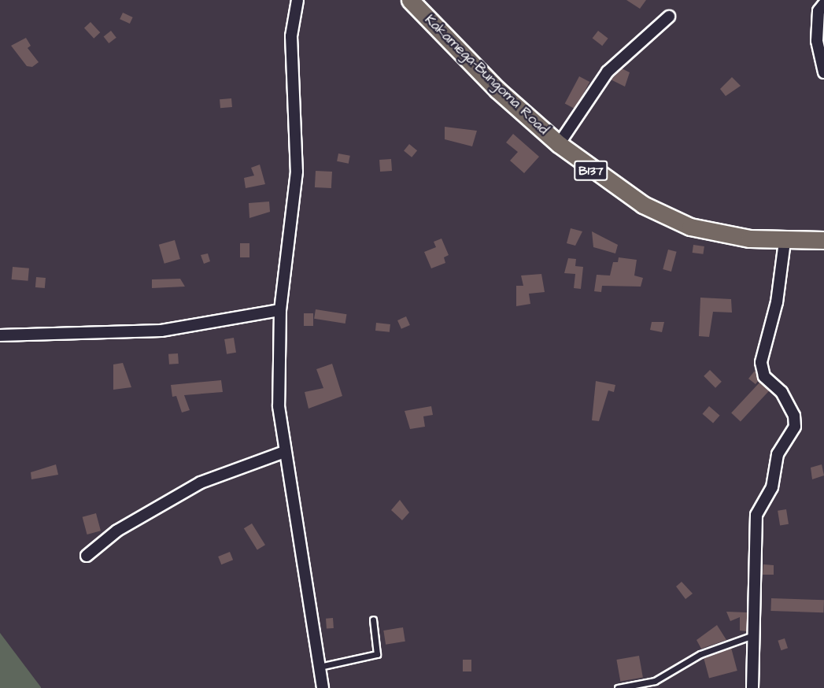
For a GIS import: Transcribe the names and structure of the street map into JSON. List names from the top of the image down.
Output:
{
  "streets": {
    "main road": ["Kakamega-Bungoma Road", "B137"]
  }
}
